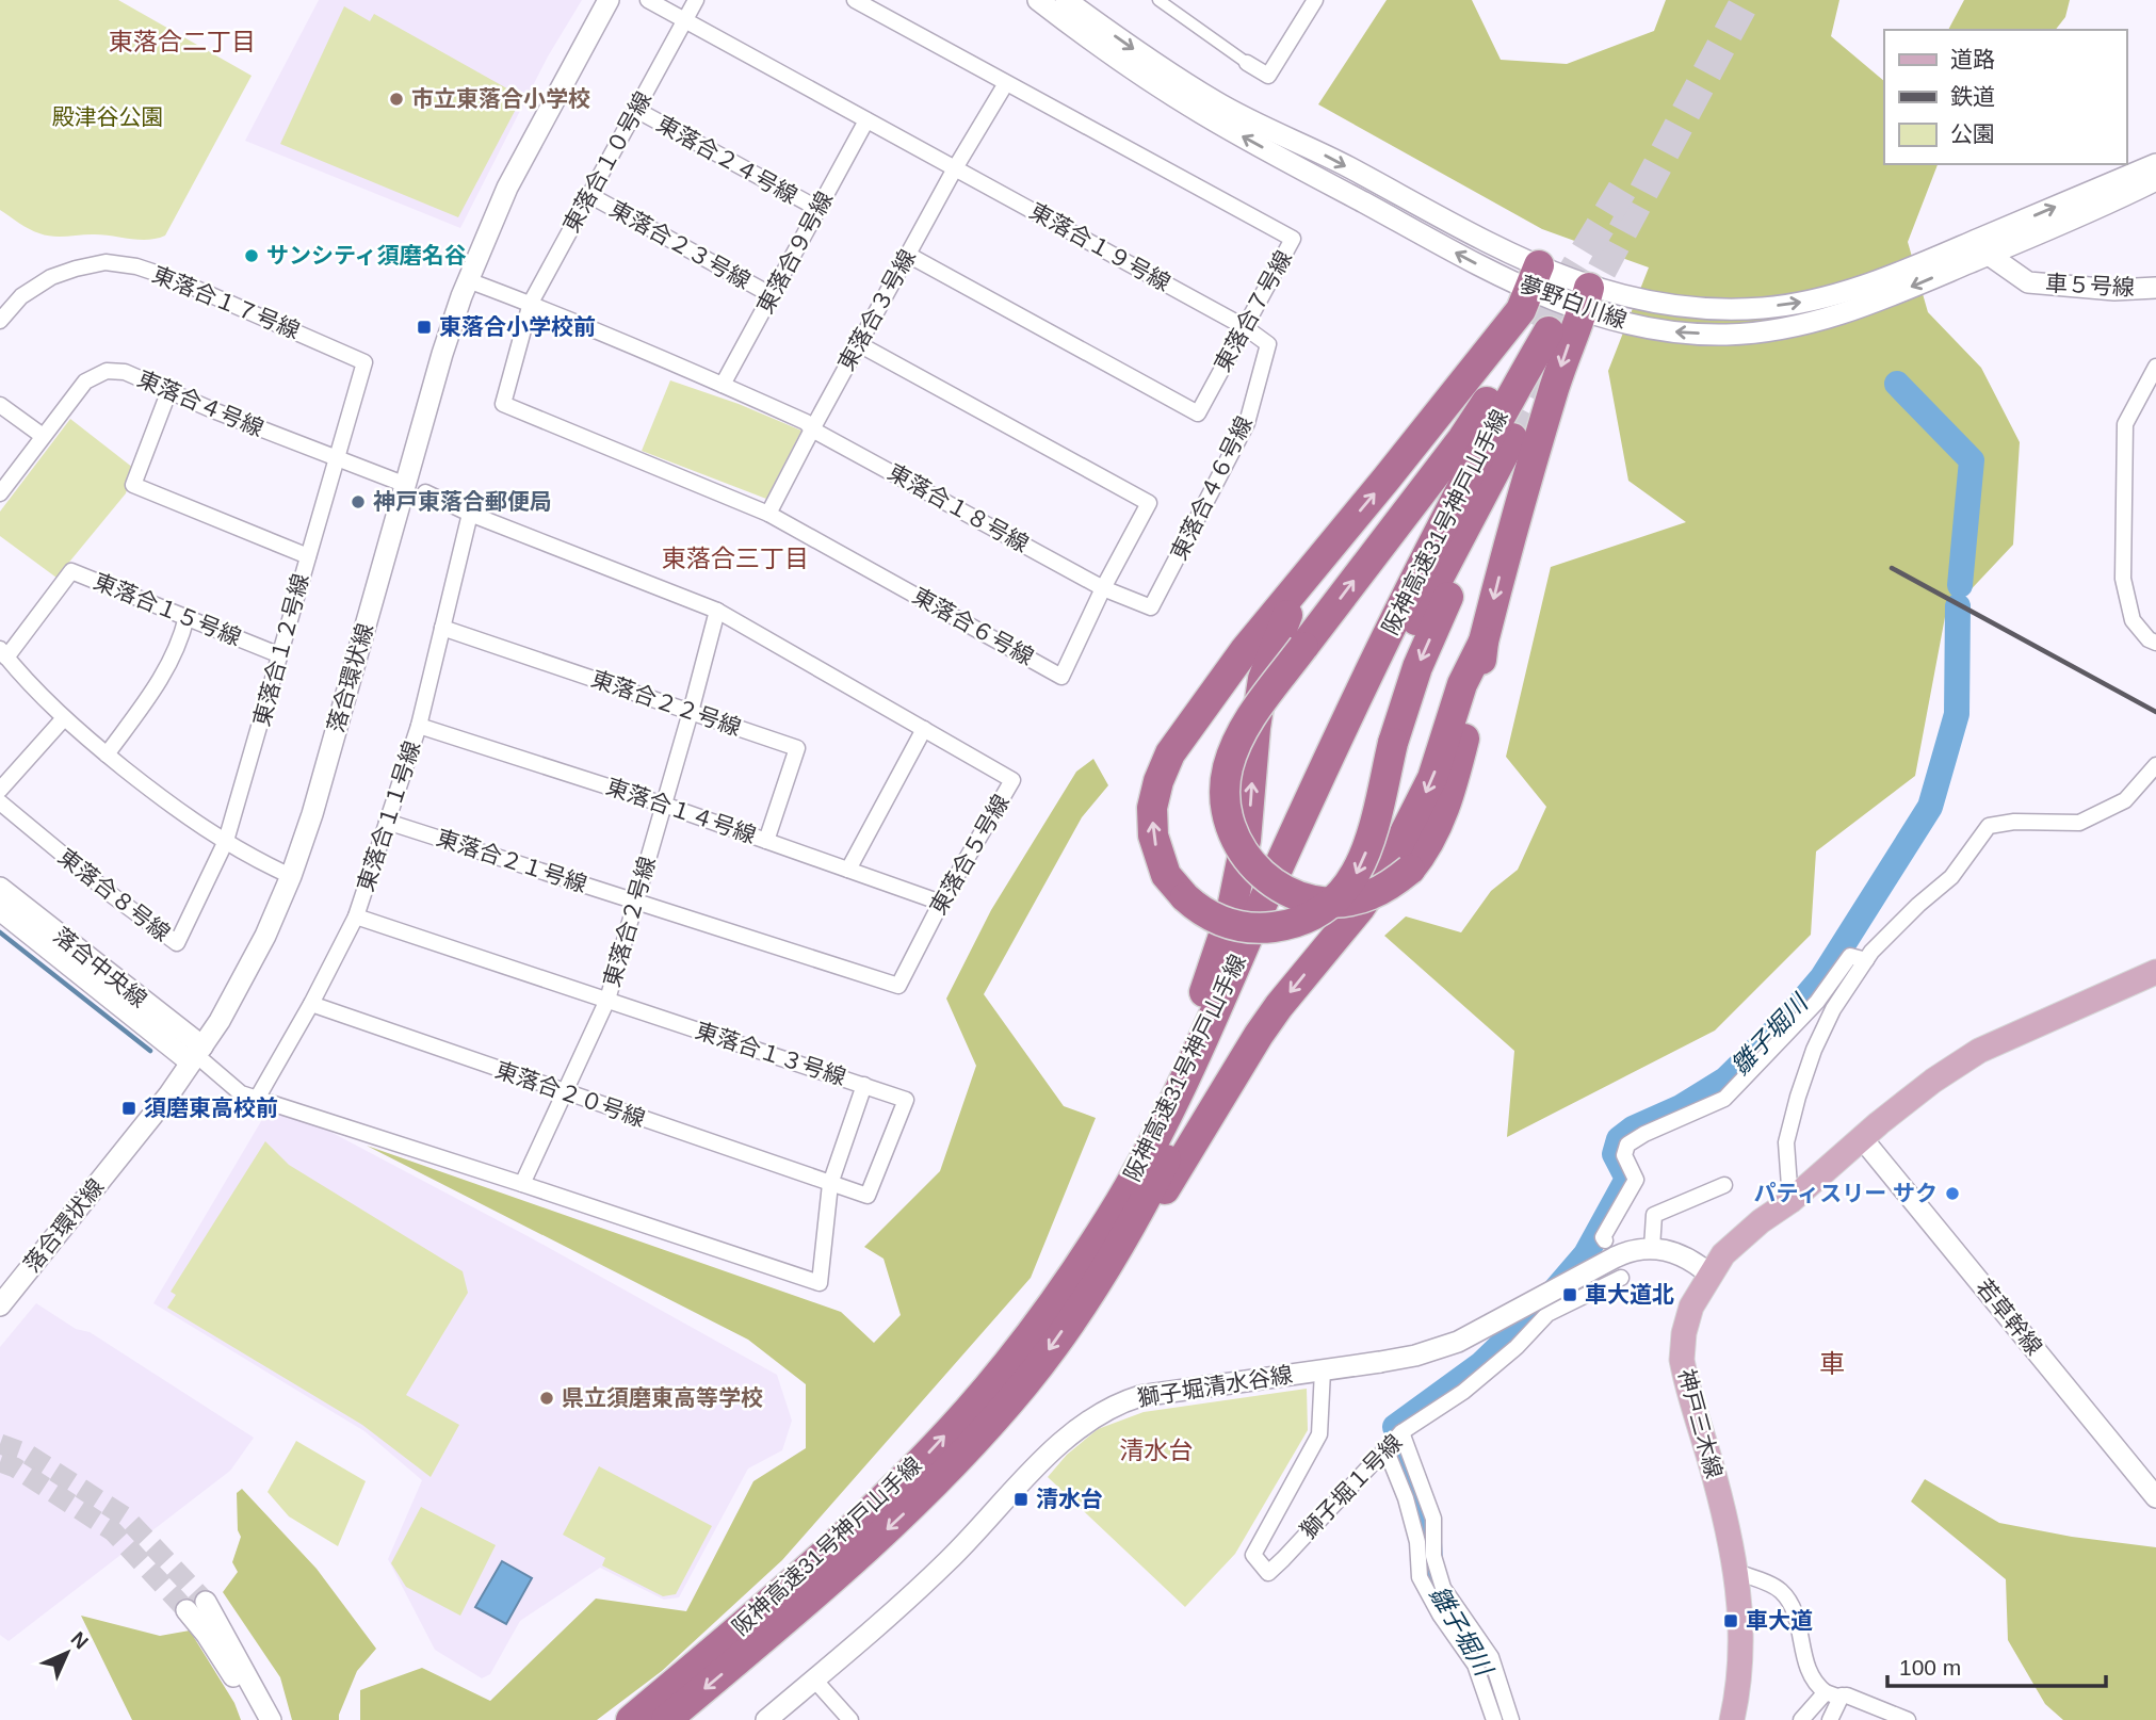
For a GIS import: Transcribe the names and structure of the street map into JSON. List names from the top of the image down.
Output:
{
  "streets": {
    "highway": ["阪神高速31号神戸山手線"],
    "main road": ["神戸三木線"],
    "street": [
      "東落合２４号線",
      "東落合１０号線",
      "東落合２３号線",
      "東落合１９号線",
      "東落合９号線",
      "車５号線",
      "東落合１７号線",
      "夢野白川線",
      "東落合３号線",
      "東落合７号線",
      "東落合４号線",
      "東落合４６号線",
      "東落合１８号線",
      "東落合１５号線",
      "東落合６号線",
      "東落合１２号線",
      "落合環状線",
      "東落合２２号線",
      "東落合１４号線",
      "東落合１１号線",
      "東落合５号線",
      "東落合２１号線",
      "東落合８号線",
      "東落合２号線",
      "落合中央線",
      "東落合１３号線",
      "東落合２０号線",
      "若草幹線",
      "獅子堀清水谷線",
      "獅子堀１号線"
    ]
  },
  "crossings": [
    ["東落合２４号線", "東落合１０号線"],
    ["東落合２４号線", "東落合９号線"],
    ["東落合１０号線", "東落合２３号線"],
    ["東落合１０号線", "東落合６号線"],
    ["東落合２３号線", "東落合９号線"],
    ["東落合１９号線", "東落合３号線"],
    ["東落合１９号線", "東落合７号線"],
    ["東落合１９号線", "東落合４６号線"],
    ["車５号線", "夢野白川線"],
    ["東落合１７号線", "東落合４号線"],
    ["東落合１７号線", "東落合１２号線"],
    ["東落合３号線", "東落合７号線"],
    ["東落合３号線", "東落合１８号線"],
    ["東落合３号線", "東落合６号線"],
    ["東落合７号線", "東落合４６号線"],
    ["東落合４号線", "東落合１２号線"],
    ["東落合４号線", "落合環状線"],
    ["東落合４６号線", "東落合１８号線"],
    ["東落合４６号線", "東落合６号線"],
    ["東落合１８号線", "東落合６号線"],
    ["東落合１５号線", "東落合１２号線"],
    ["東落合１２号線", "東落合８号線"],
    ["落合環状線", "落合中央線"],
    ["東落合２２号線", "東落合１４号線"],
    ["東落合２２号線", "東落合１１号線"],
    ["東落合２２号線", "東落合２号線"],
    ["東落合１４号線", "東落合１１号線"],
    ["東落合１４号線", "東落合５号線"],
    ["東落合１４号線", "東落合２号線"],
    ["東落合１１号線", "東落合２１号線"],
    ["東落合１１号線", "東落合１３号線"],
    ["東落合１１号線", "東落合２０号線"],
    ["東落合５号線", "東落合２１号線"],
    ["東落合５号線", "東落合２号線"],
    ["東落合２１号線", "東落合２号線"],
    ["東落合２号線", "東落合１３号線"],
    ["東落合２号線", "東落合２０号線"],
    ["東落合１３号線", "東落合２０号線"],
    ["若草幹線", "神戸三木線"],
    ["獅子堀清水谷線", "神戸三木線"],
    ["獅子堀清水谷線", "獅子堀１号線"]
  ],
  "districts": [
    "東落合二丁目",
    "東落合三丁目",
    "車",
    "清水台"
  ],
  "water": ["雛子堀川"],
  "parks": ["殿津谷公園"],
  "places": {
    "other": [
      "市立東落合小学校",
      "サンシティ須磨名谷",
      "神戸東落合郵便局",
      "パティスリー サク",
      "県立須磨東高等学校"
    ],
    "transit": [
      "東落合小学校前",
      "須磨東高校前",
      "車大道北",
      "清水台",
      "車大道"
    ]
  },
  "legend": ["道路", "鉄道", "公園"],
  "scale_bar": "100 m",
  "north": "top right"
}
